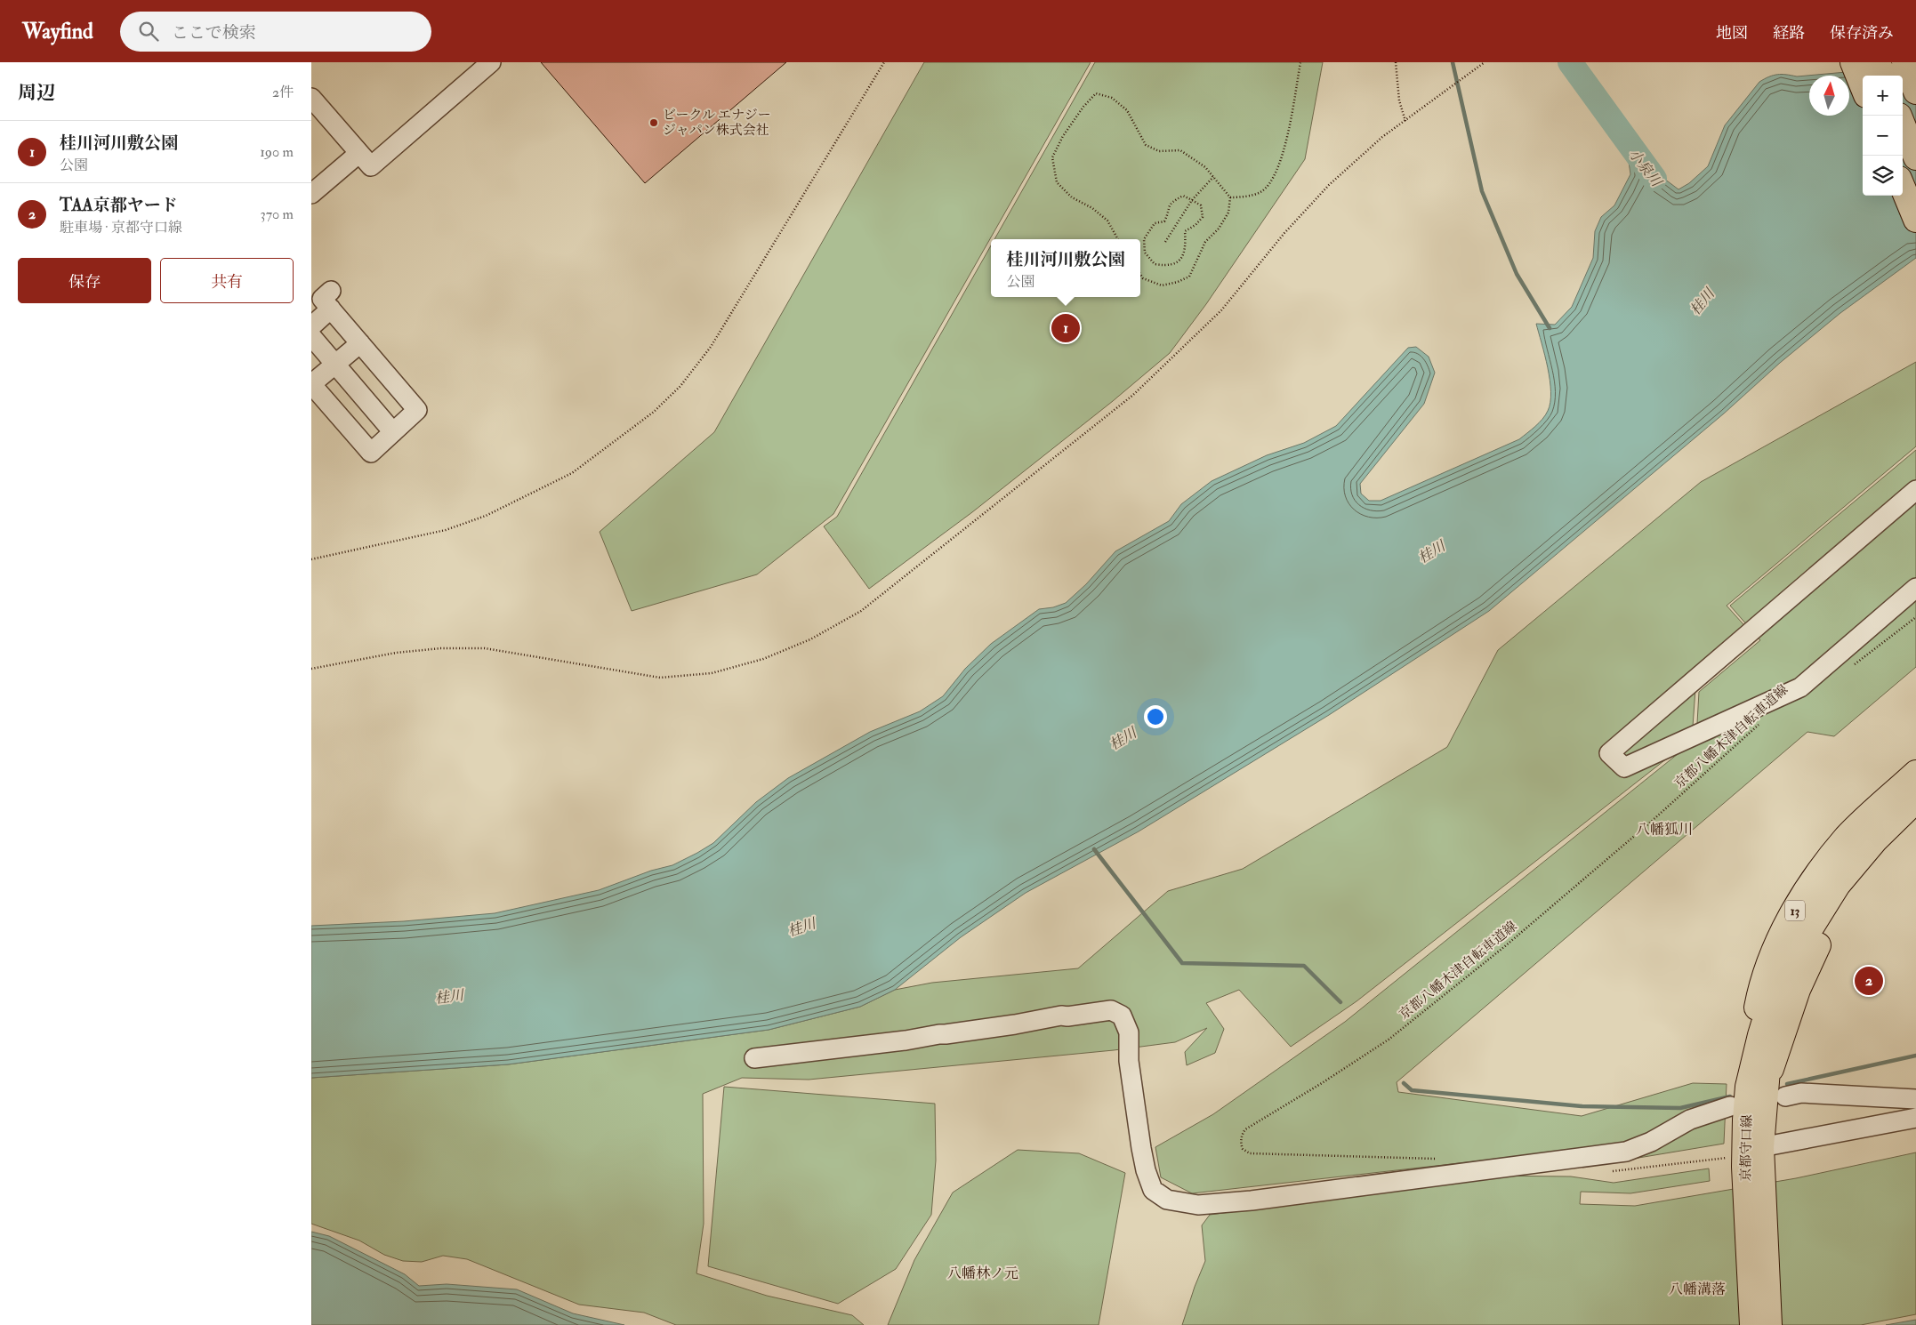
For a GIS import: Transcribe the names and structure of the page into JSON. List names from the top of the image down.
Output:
{
  "streets": {
    "main road": ["13", "京都守口線"],
    "path": ["京都八幡木津自転車道線"]
  },
  "crossings": [
    ["13", "京都守口線"]
  ],
  "districts": ["八幡狐川", "八幡林ノ元", "八幡溝落"],
  "water": ["小泉川", "桂川"],
  "places": ["ビークル エナジー ジャパン株式会社"],
  "north": "top",
  "page": {
    "header": "Wayfind",
    "search": "ここで検索",
    "nav": ["地図", "経路", "保存済み"],
    "heading": ["周辺", "2件"],
    "map_buttons": ["+", "−"],
    "list": [
      {
        "mark": "1",
        "name": "桂川河川敷公園",
        "note": "公園",
        "value": "190 m"
      },
      {
        "mark": "2",
        "name": "TAA京都ヤード",
        "note": "駐車場 · 京都守口線",
        "value": "370 m"
      }
    ],
    "popup": ["桂川河川敷公園", "公園"],
    "buttons": ["保存", "共有"],
    "pins": ["1", "2"]
  }
}
